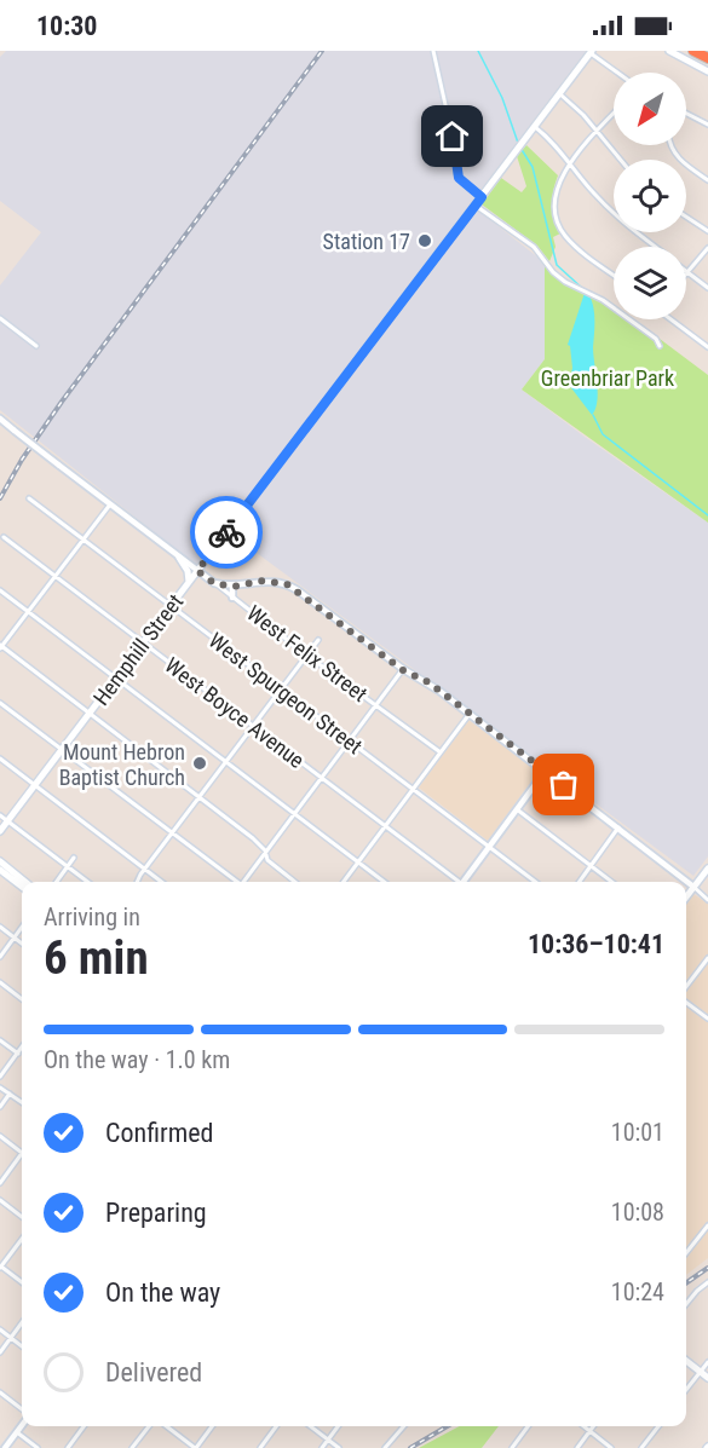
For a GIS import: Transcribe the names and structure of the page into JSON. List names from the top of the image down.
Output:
{
  "streets": {
    "main road": ["Hemphill Street"],
    "street": ["West Felix Street", "West Spurgeon Street", "West Boyce Avenue"]
  },
  "crossings": [
    ["Hemphill Street", "West Felix Street"],
    ["Hemphill Street", "West Spurgeon Street"],
    ["Hemphill Street", "West Boyce Avenue"]
  ],
  "parks": ["Greenbriar Park"],
  "places": ["Station 17", "Mount Hebron Baptist Church"],
  "north": "bottom left",
  "page": {
    "status": "10:30",
    "heading": ["6 min", "Arriving in", "10:36–10:41"],
    "bar": "On the way · 1.0 km",
    "list": [
      ["Confirmed", "10:01"],
      ["Preparing", "10:08"],
      ["On the way", "10:24"],
      "Delivered"
    ]
  }
}
